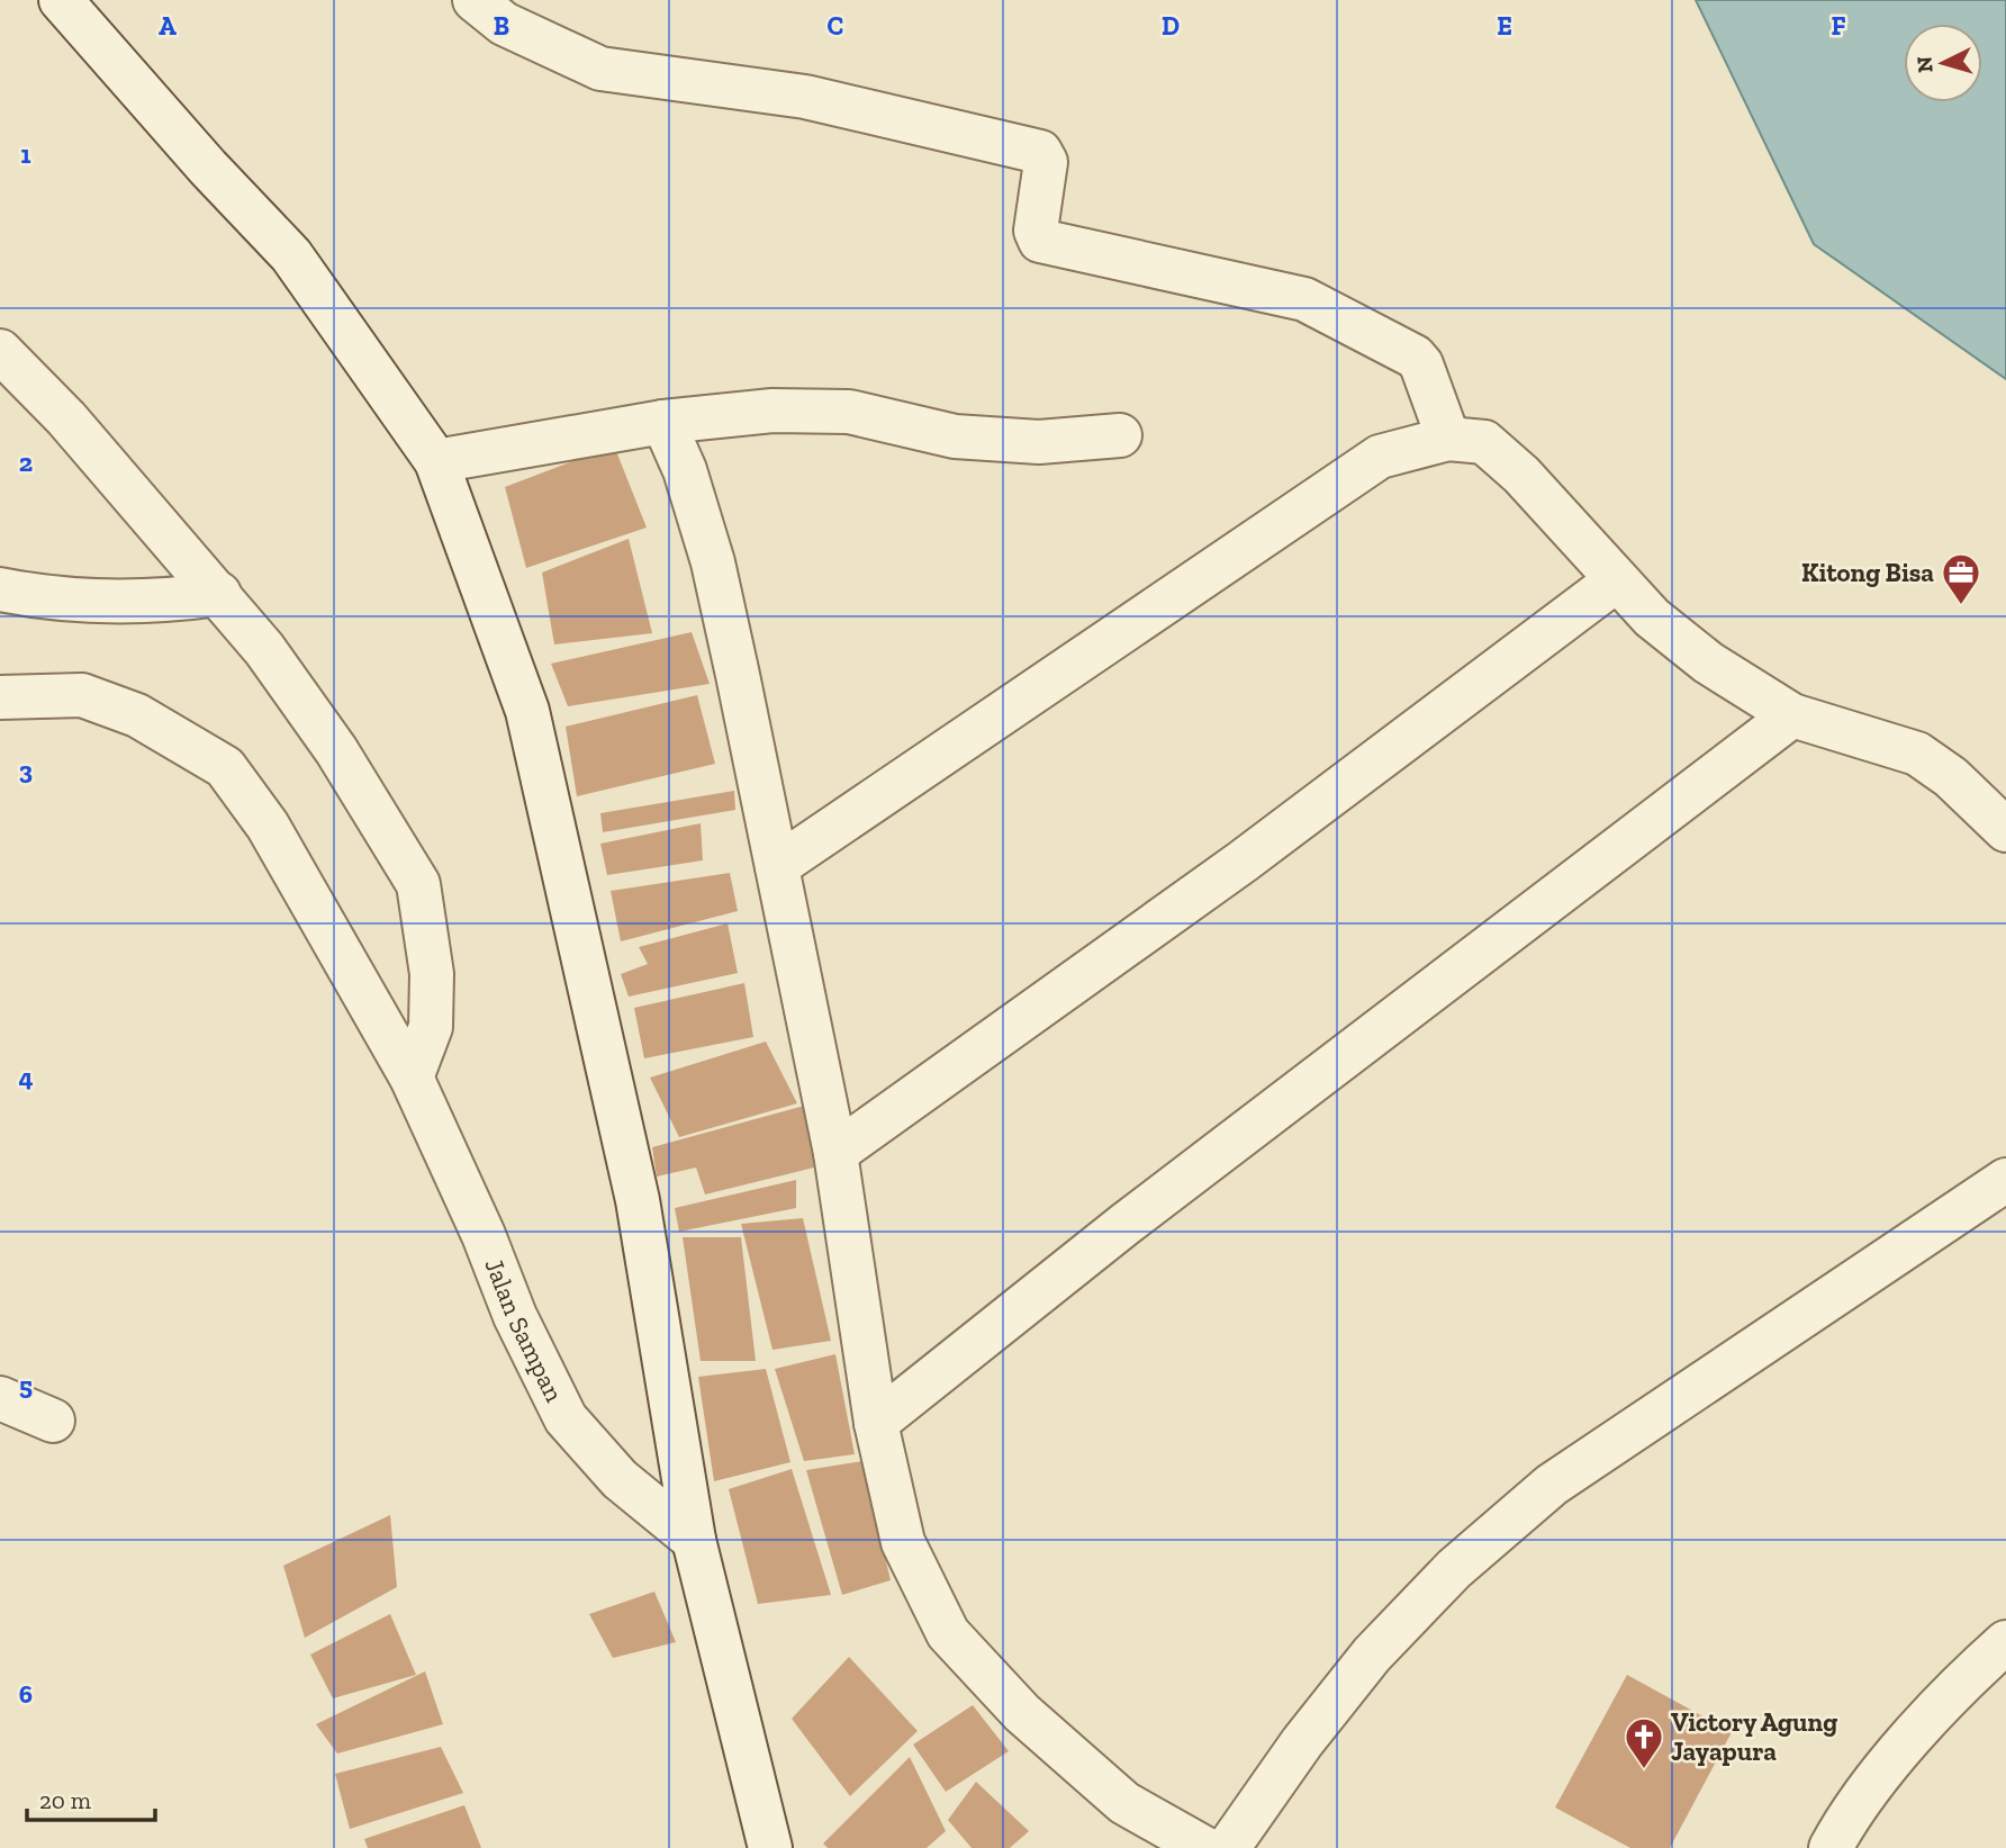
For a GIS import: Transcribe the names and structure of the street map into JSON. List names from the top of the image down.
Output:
{
  "streets": {
    "street": ["Jalan Sampan"]
  },
  "places": {
    "office": ["Kitong Bisa"],
    "church": ["Victory Agung Jayapura"]
  },
  "scale_bar": "20 m",
  "north": "left",
  "grid": {
    "columns": [
      "A",
      "B",
      "C",
      "D",
      "E",
      "F"
    ],
    "rows": [
      "1",
      "2",
      "3",
      "4",
      "5",
      "6"
    ]
  }
}
